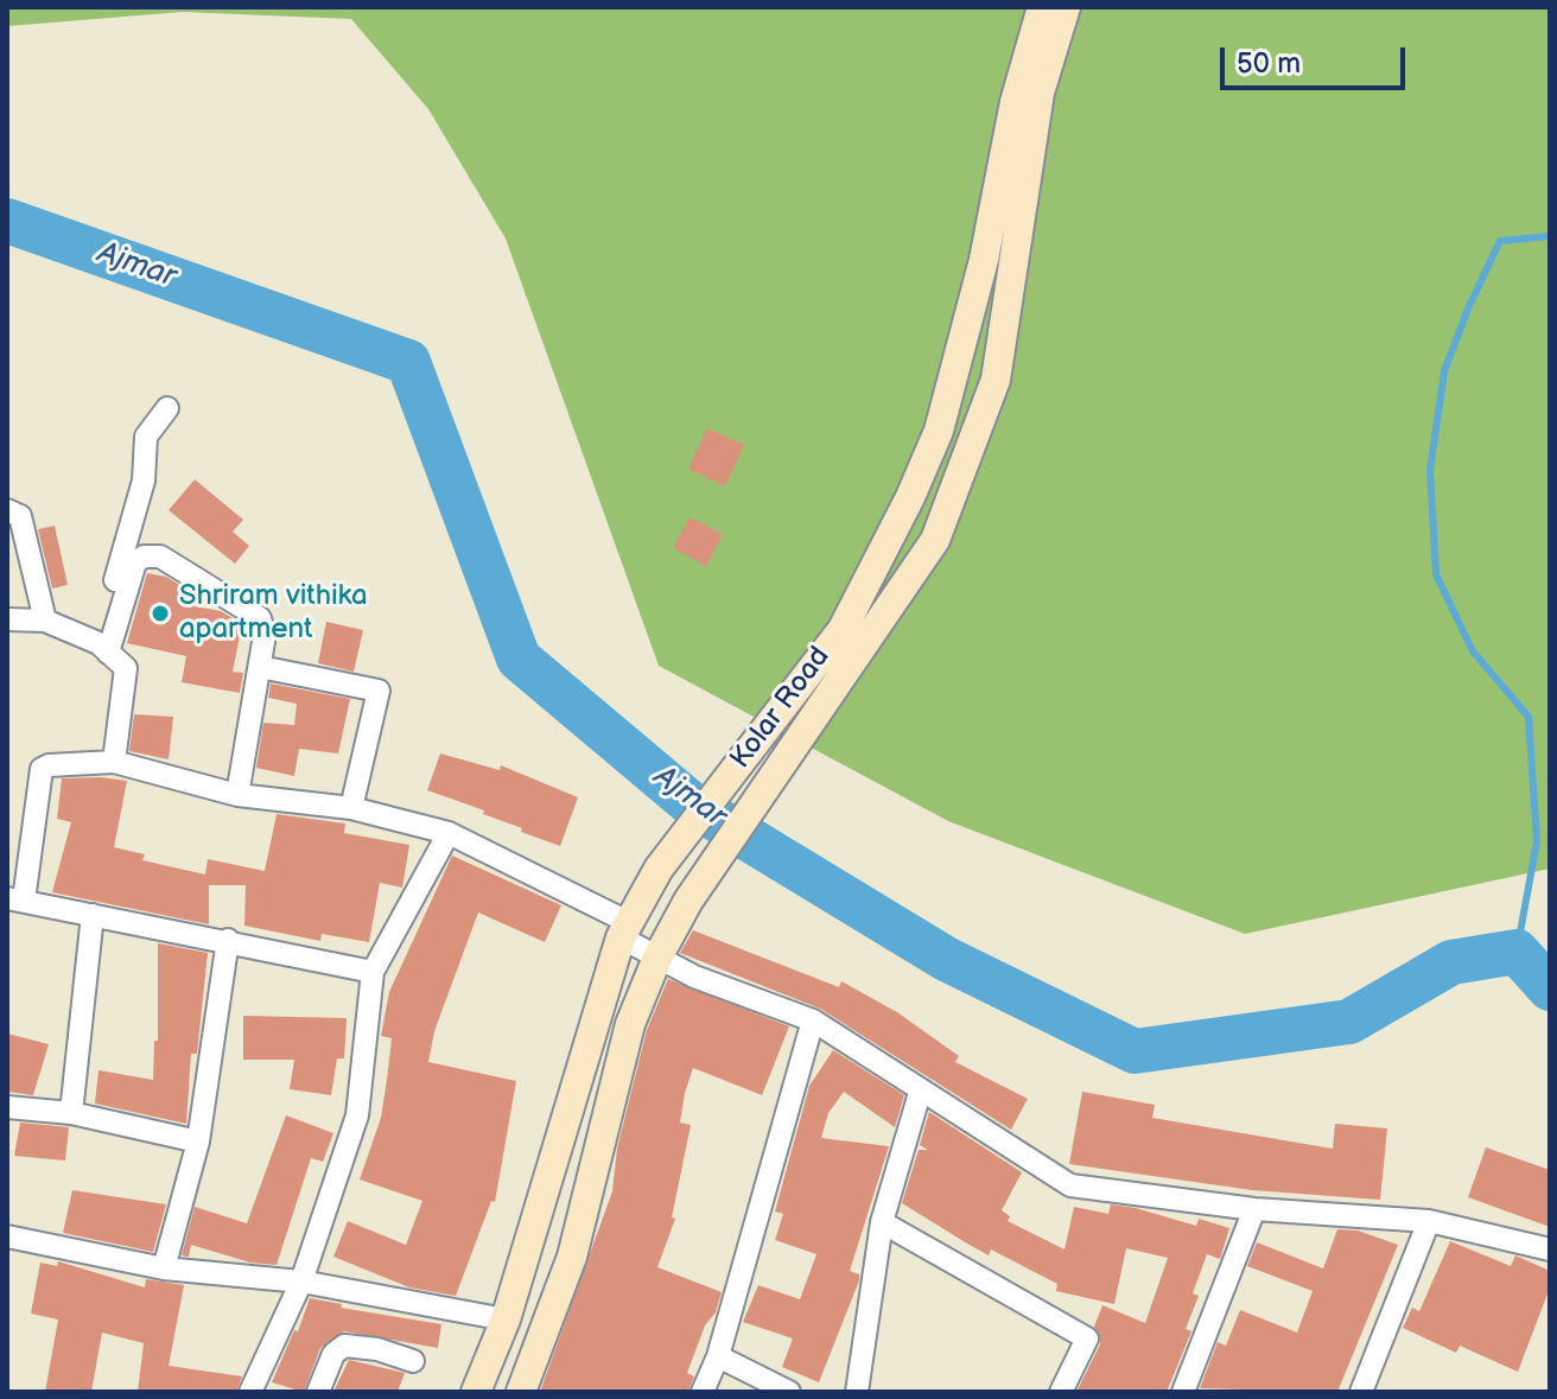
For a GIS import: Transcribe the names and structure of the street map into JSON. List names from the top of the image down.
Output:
{
  "streets": {
    "main road": ["Kolar Road"]
  },
  "water": ["Ajmar"],
  "places": ["Shriram vithika apartment"],
  "scale_bar": "50 m"
}
